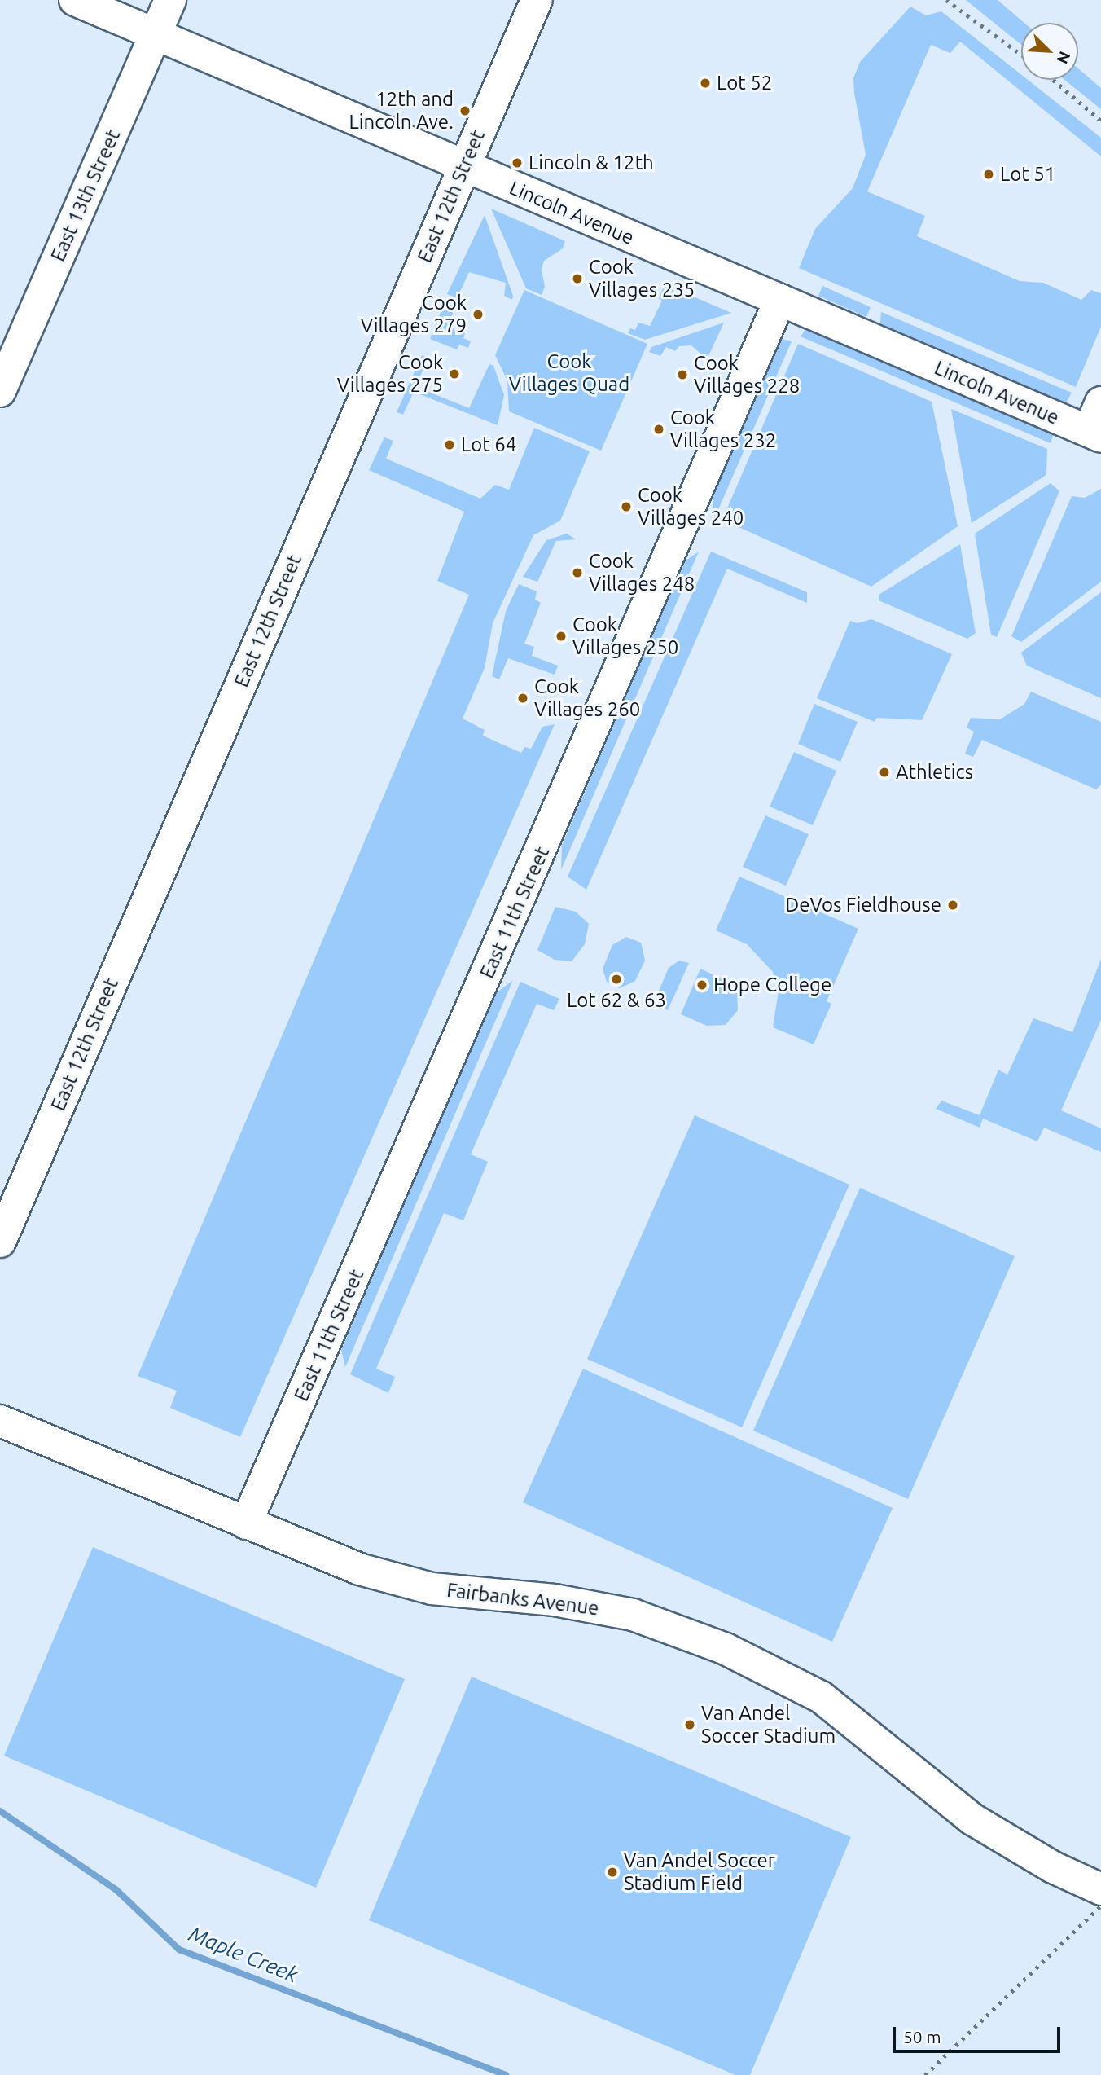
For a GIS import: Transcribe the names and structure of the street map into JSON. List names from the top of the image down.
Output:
{
  "streets": {
    "street": [
      "East 13th Street",
      "East 12th Street",
      "Lincoln Avenue",
      "East 11th Street",
      "Fairbanks Avenue"
    ]
  },
  "crossings": [
    ["East 13th Street", "Lincoln Avenue"],
    ["East 12th Street", "Lincoln Avenue"],
    ["Lincoln Avenue", "East 11th Street"],
    ["East 11th Street", "Fairbanks Avenue"]
  ],
  "water": ["Maple Creek"],
  "parks": ["Cook Villages Quad"],
  "places": [
    "Lot 52",
    "12th and Lincoln Ave.",
    "Lincoln & 12th",
    "Lot 51",
    "Cook Villages 235",
    "Cook Villages 279",
    "Cook Villages 275",
    "Cook Villages 228",
    "Cook Villages 232",
    "Lot 64",
    "Cook Villages 240",
    "Cook Villages 248",
    "Cook Villages 250",
    "Cook Villages 260",
    "Athletics",
    "DeVos Fieldhouse",
    "Lot 62 & 63",
    "Hope College",
    "Van Andel Soccer Stadium",
    "Van Andel Soccer Stadium Field"
  ],
  "scale_bar": "50 m",
  "north": "bottom right"
}
